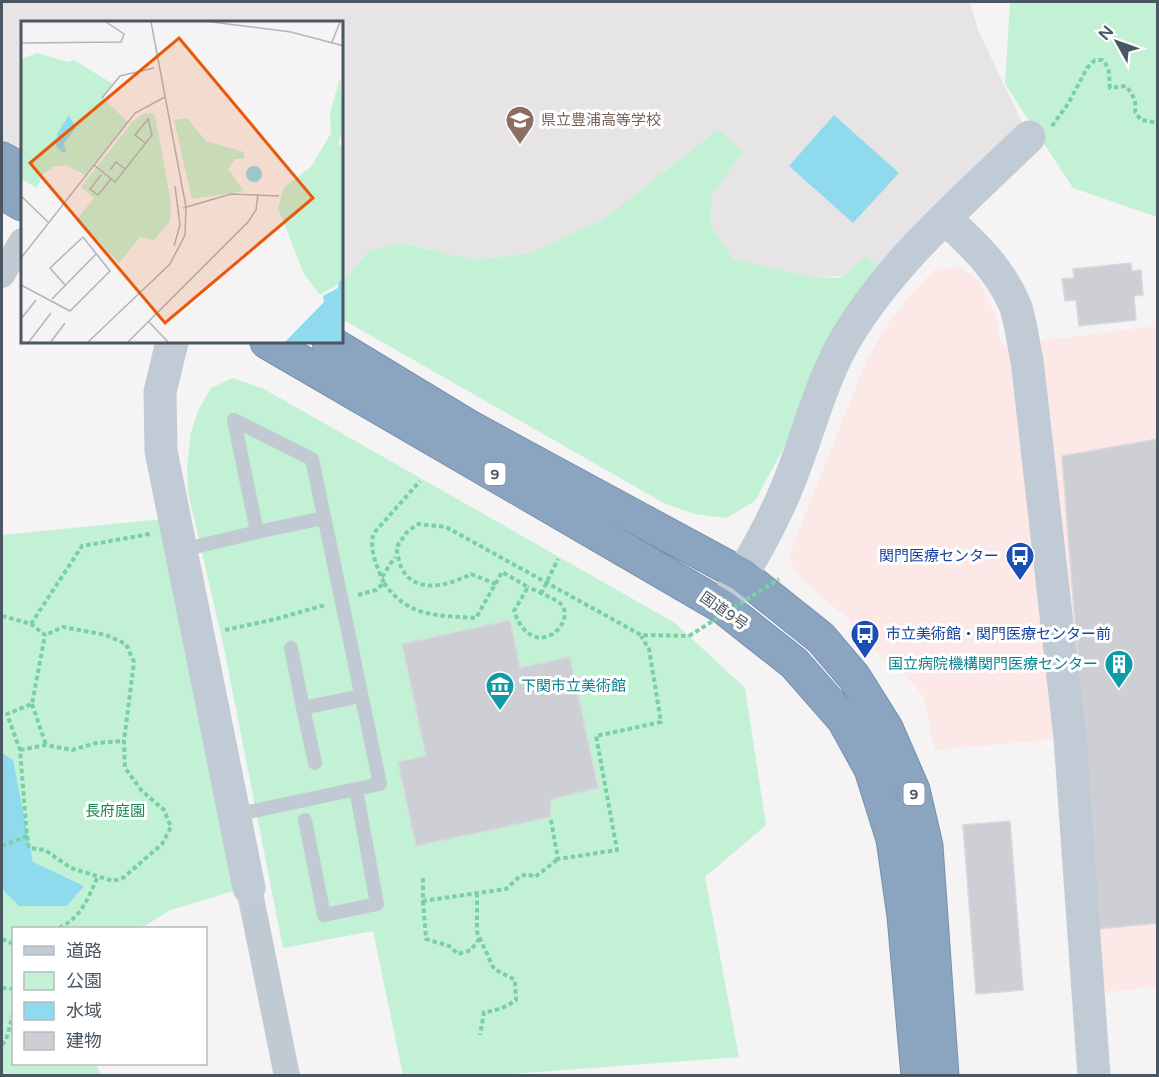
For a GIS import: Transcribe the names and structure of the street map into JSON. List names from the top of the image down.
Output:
{
  "streets": {
    "highway": ["9", "国道9号"]
  },
  "parks": ["長府庭園"],
  "places": {
    "school or university": ["県立豊浦高等学校"],
    "bus stop": ["関門医療センター", "市立美術館・関門医療センター前"],
    "building": ["国立病院機構関門医療センター"],
    "museum": ["下関市立美術館"]
  },
  "legend": [
    "道路",
    "公園",
    "水域",
    "建物"
  ],
  "north": "top left"
}
